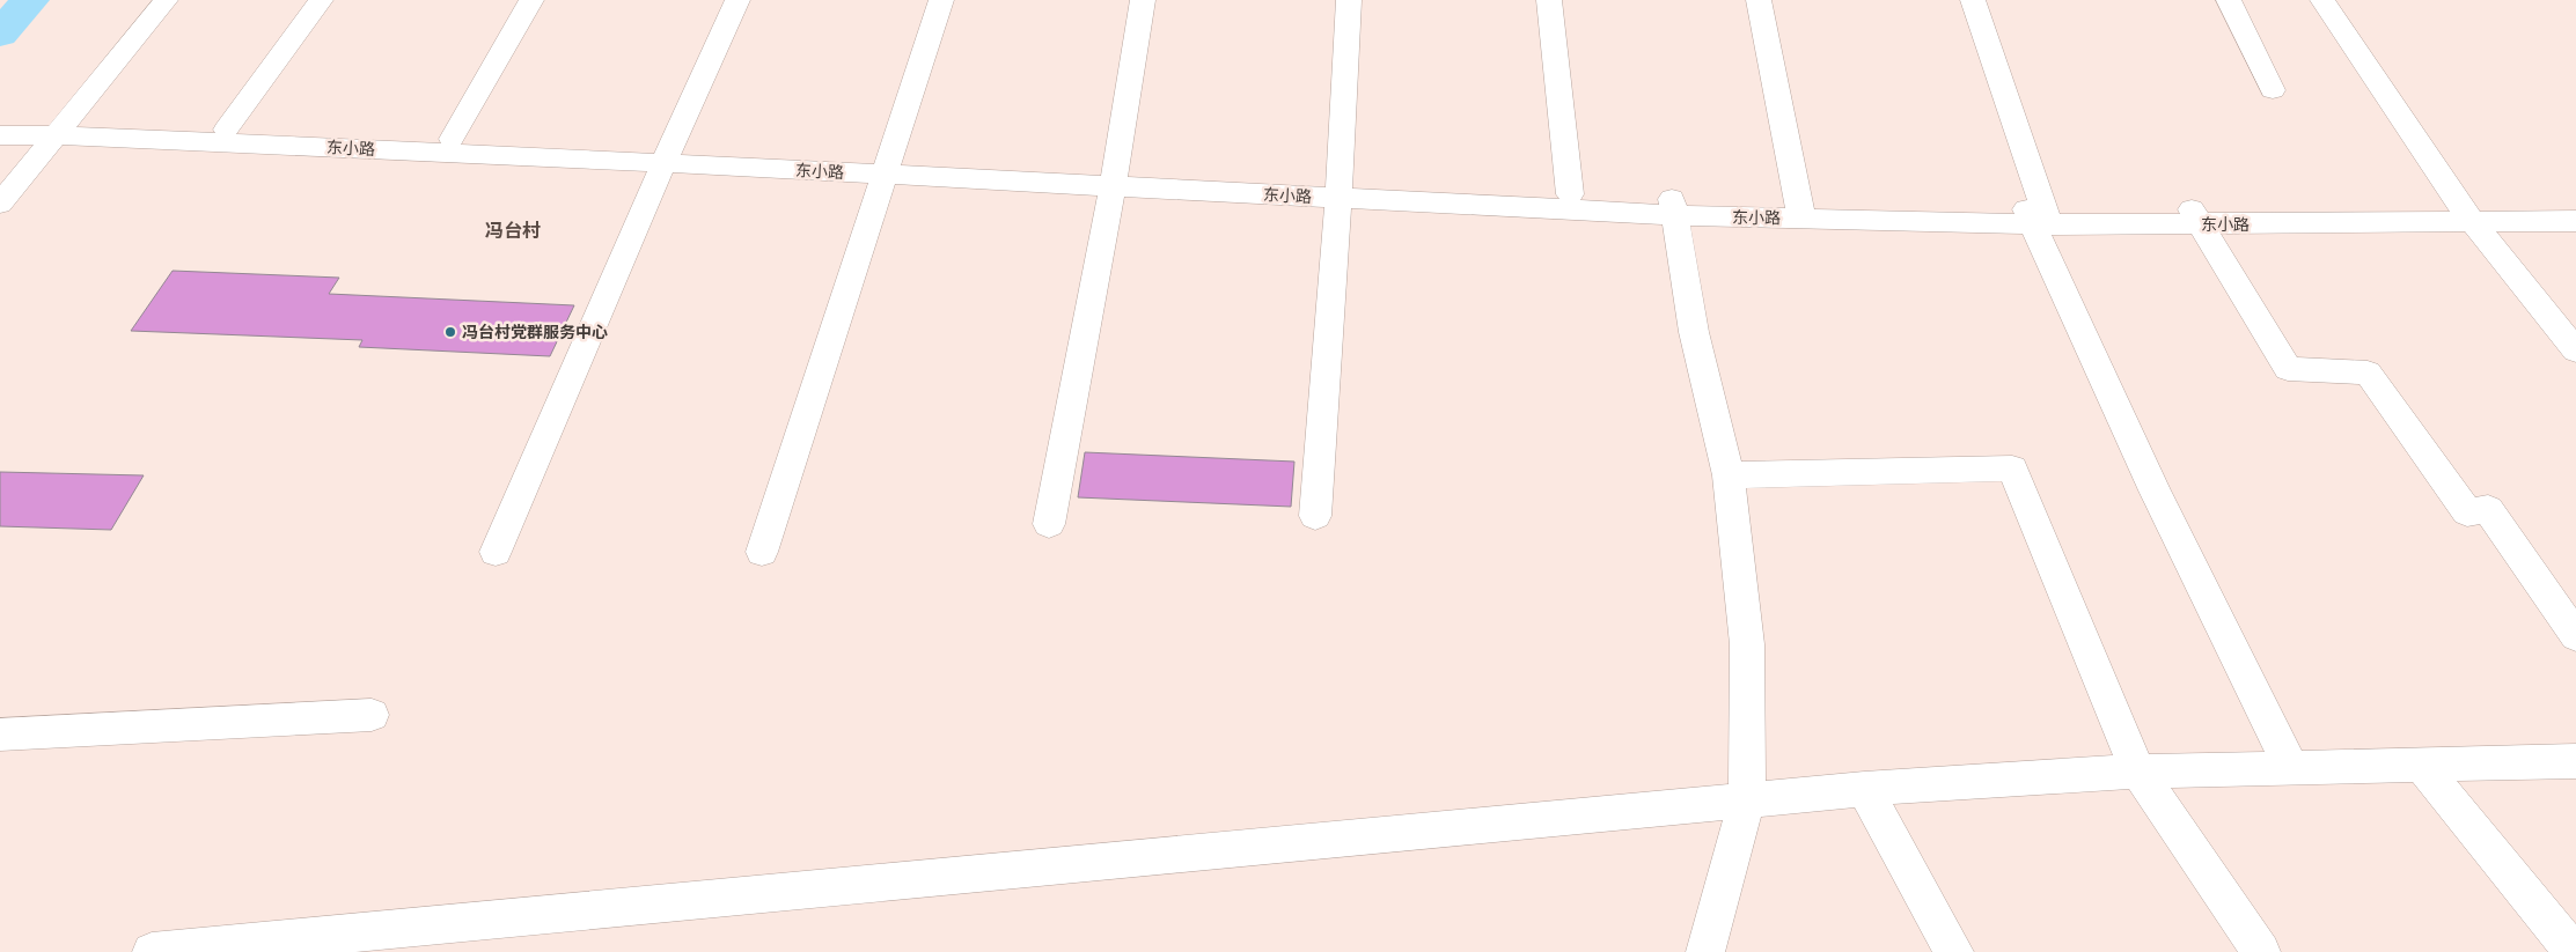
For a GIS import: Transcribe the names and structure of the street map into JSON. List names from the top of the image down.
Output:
{
  "streets": {
    "street": ["东小路"]
  },
  "districts": ["冯台村"],
  "places": ["冯台村党群服务中心"]
}
